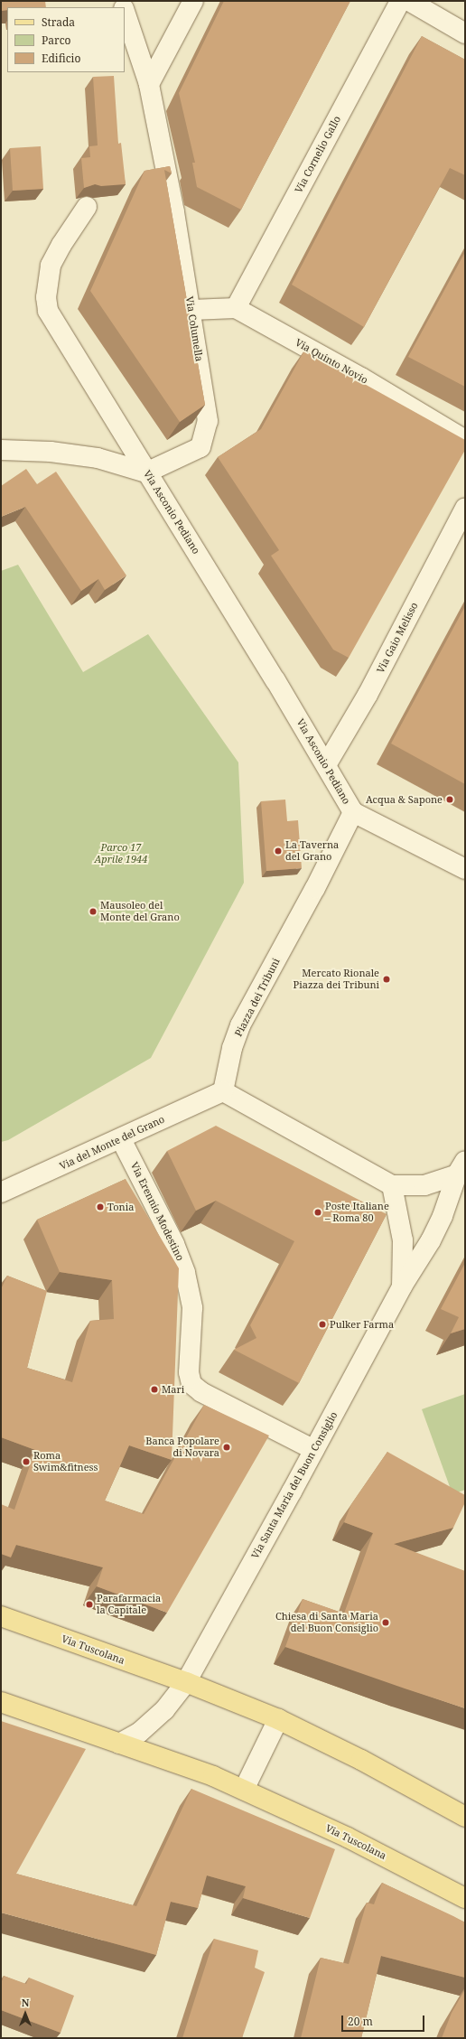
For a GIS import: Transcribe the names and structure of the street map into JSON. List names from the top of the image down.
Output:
{
  "streets": {
    "main road": ["Via Tuscolana"],
    "street": [
      "Via Cornelio Gallo",
      "Via Columella",
      "Via Quinto Novio",
      "Via Asconio Pediano",
      "Via Gaio Melisso",
      "Piazza dei Tribuni",
      "Via del Monte del Grano",
      "Via Erennio Modestino",
      "Via Santa Maria del Buon Consiglio"
    ]
  },
  "crossings": [
    ["Via Cornelio Gallo", "Via Quinto Novio"],
    ["Via Columella", "Via Asconio Pediano"],
    ["Via Asconio Pediano", "Via Gaio Melisso"],
    ["Via Asconio Pediano", "Piazza dei Tribuni"],
    ["Piazza dei Tribuni", "Via del Monte del Grano"],
    ["Via del Monte del Grano", "Via Erennio Modestino"],
    ["Via Erennio Modestino", "Via Santa Maria del Buon Consiglio"],
    ["Via Santa Maria del Buon Consiglio", "Via Tuscolana"]
  ],
  "parks": ["Parco 17 Aprile 1944"],
  "places": [
    "Acqua & Sapone",
    "La Taverna del Grano",
    "Mausoleo del Monte del Grano",
    "Mercato Rionale Piazza dei Tribuni",
    "Tonia",
    "Poste Italiane – Roma 80",
    "Pulker Farma",
    "Mari",
    "Banca Popolare di Novara",
    "Roma Swim&fitness",
    "Parafarmacia la Capitale",
    "Chiesa di Santa Maria del Buon Consiglio"
  ],
  "legend": ["Strada", "Parco", "Edificio"],
  "scale_bar": "20 m",
  "north": "top"
}
